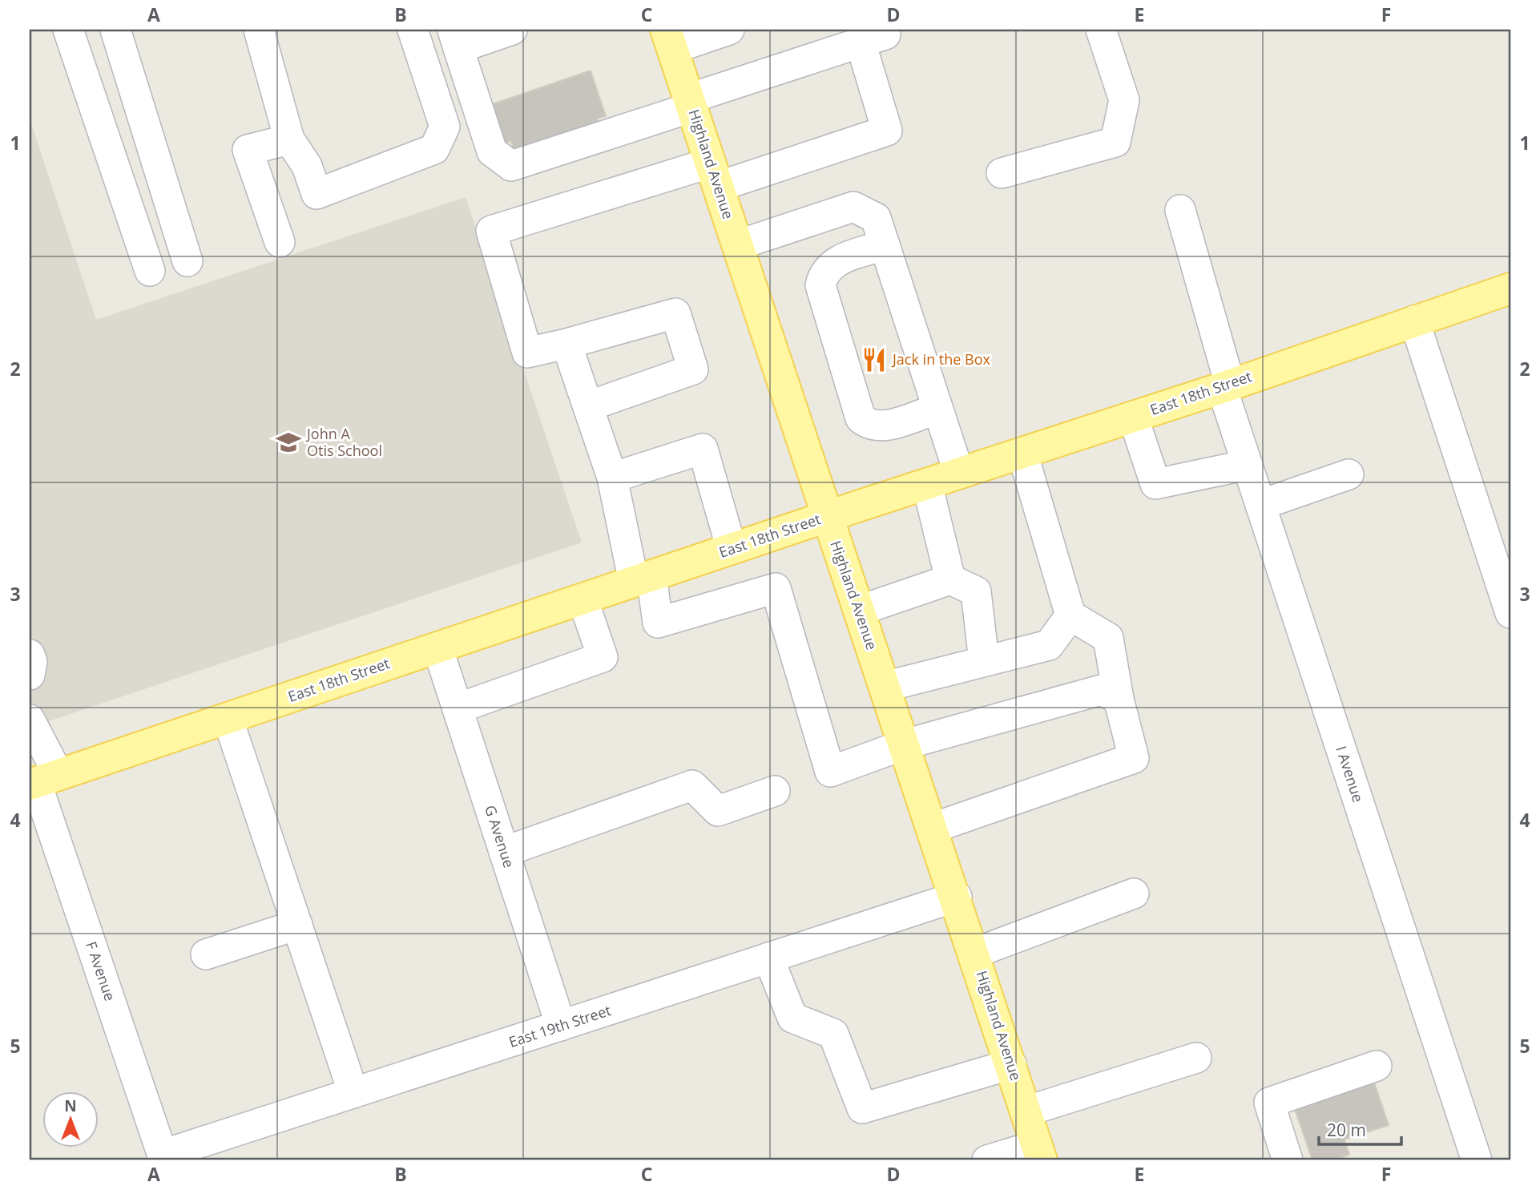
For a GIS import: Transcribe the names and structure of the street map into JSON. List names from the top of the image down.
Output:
{
  "streets": {
    "main road": ["Highland Avenue", "East 18th Street"],
    "street": [
      "I Avenue",
      "G Avenue",
      "F Avenue",
      "East 19th Street"
    ]
  },
  "crossings": [
    ["Highland Avenue", "East 18th Street"],
    ["Highland Avenue", "East 19th Street"],
    ["East 18th Street", "I Avenue"],
    ["East 18th Street", "G Avenue"],
    ["East 18th Street", "F Avenue"],
    ["G Avenue", "East 19th Street"],
    ["F Avenue", "East 19th Street"]
  ],
  "places": {
    "restaurant": ["Jack in the Box"],
    "school or university": ["John A Otis School"]
  },
  "scale_bar": "20 m",
  "north": "top",
  "grid": {
    "columns": [
      "A",
      "B",
      "C",
      "D",
      "E",
      "F"
    ],
    "rows": [
      "1",
      "2",
      "3",
      "4",
      "5"
    ]
  }
}
